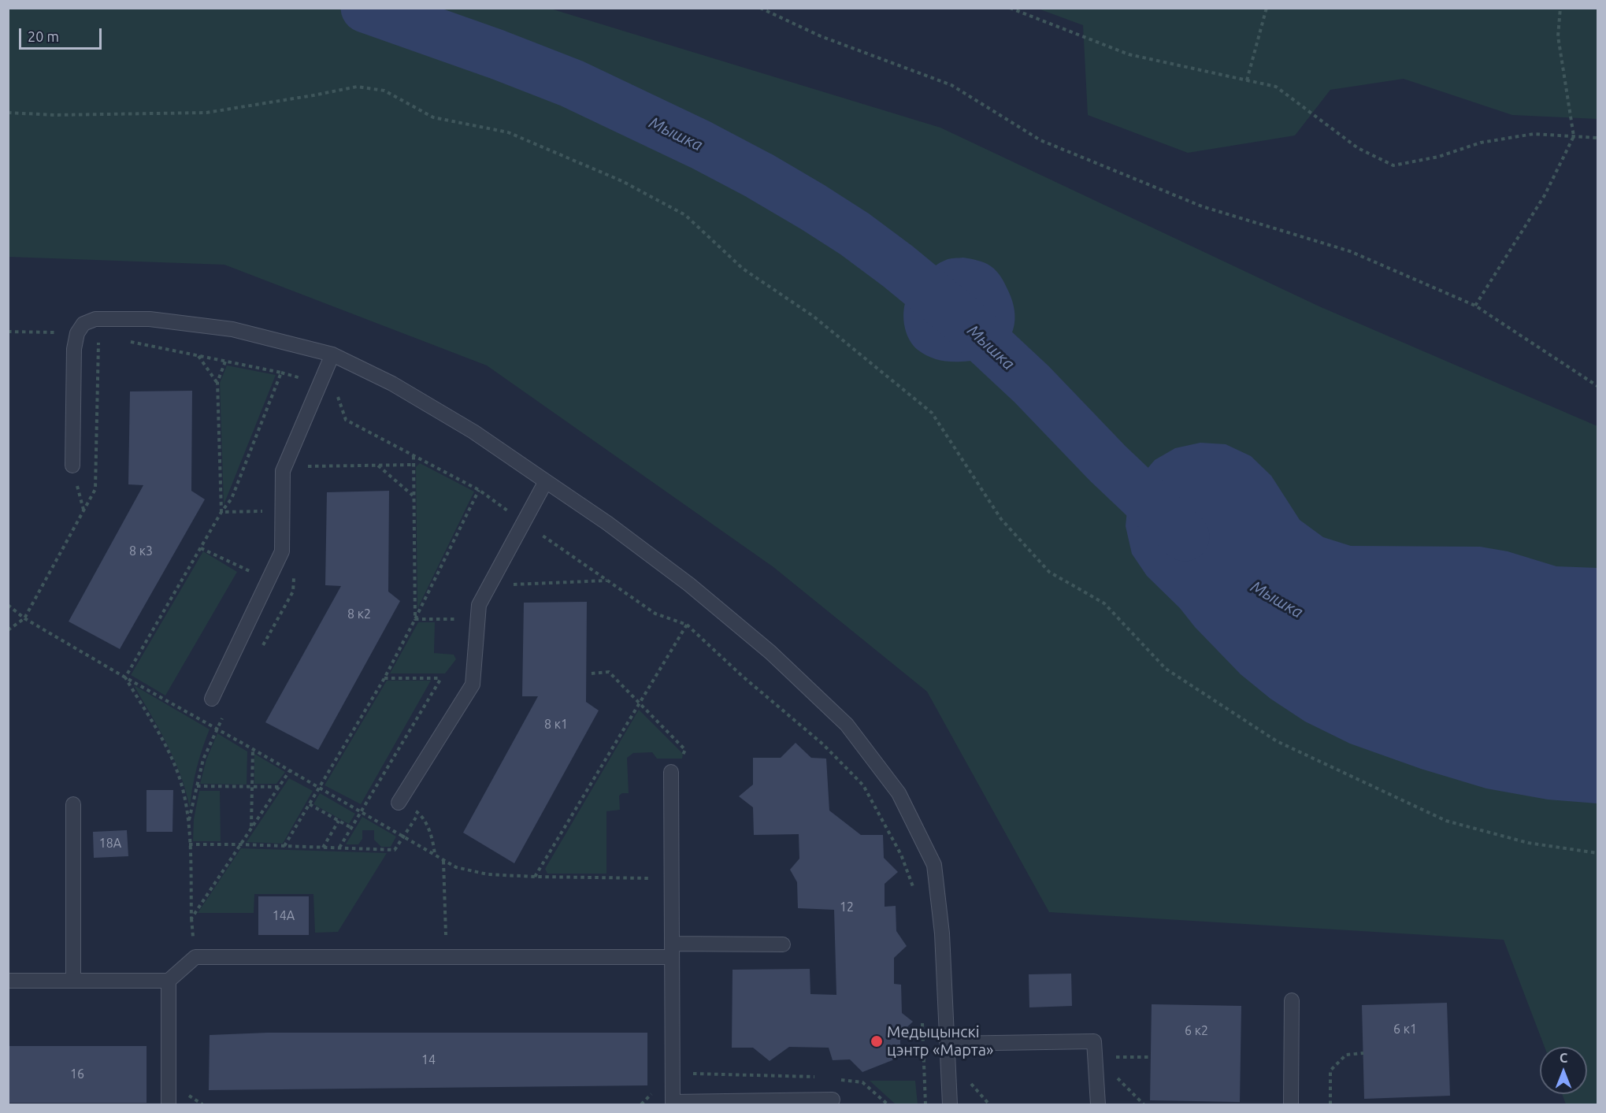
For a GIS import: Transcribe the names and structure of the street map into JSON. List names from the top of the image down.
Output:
{
  "water": ["Мышка"],
  "places": ["Медыцынскі цэнтр «Марта»"],
  "house_numbers": [
    "8 к3",
    "8 к2",
    "8 к1",
    "18А",
    "12",
    "14А",
    "6 к1",
    "6 к2",
    "14",
    "16"
  ],
  "scale_bar": "20 m",
  "north": "top"
}
